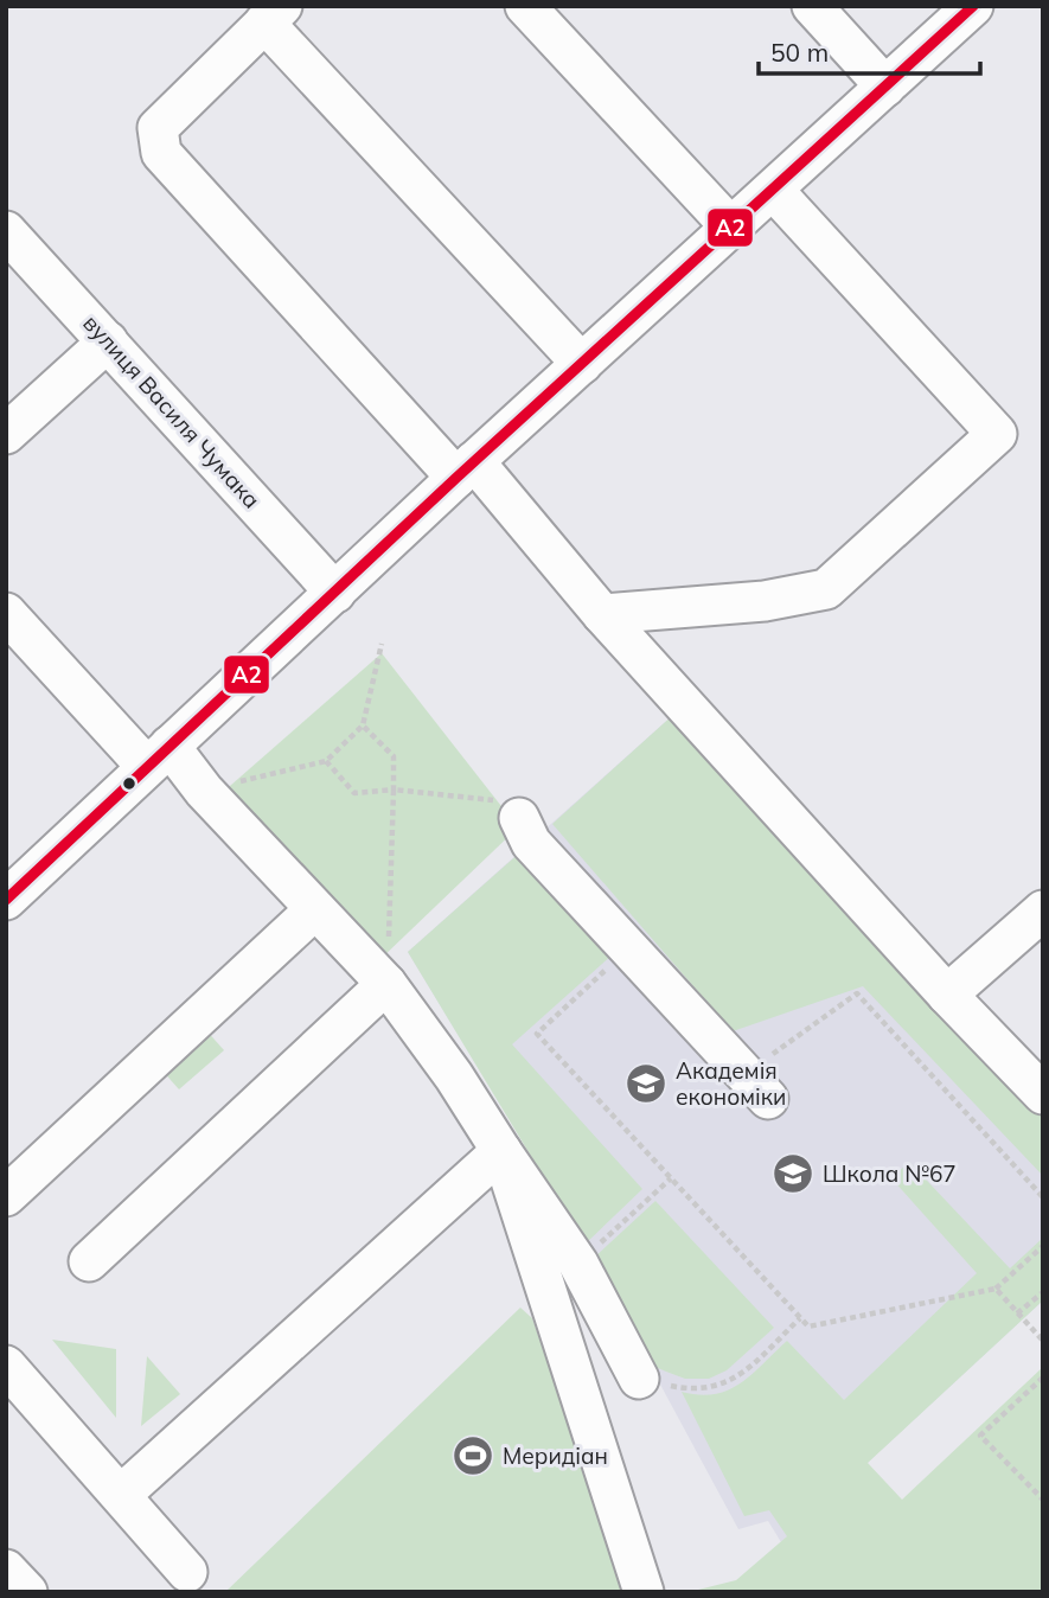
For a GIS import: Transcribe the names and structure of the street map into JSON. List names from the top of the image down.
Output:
{
  "streets": {
    "street": ["вулиця Василя Чумака"]
  },
  "places": {
    "school or university": ["Академія економіки", "Школа №67"],
    "sports": ["Меридіан"]
  },
  "lines": ["transit line А2"],
  "scale_bar": "50 m"
}
